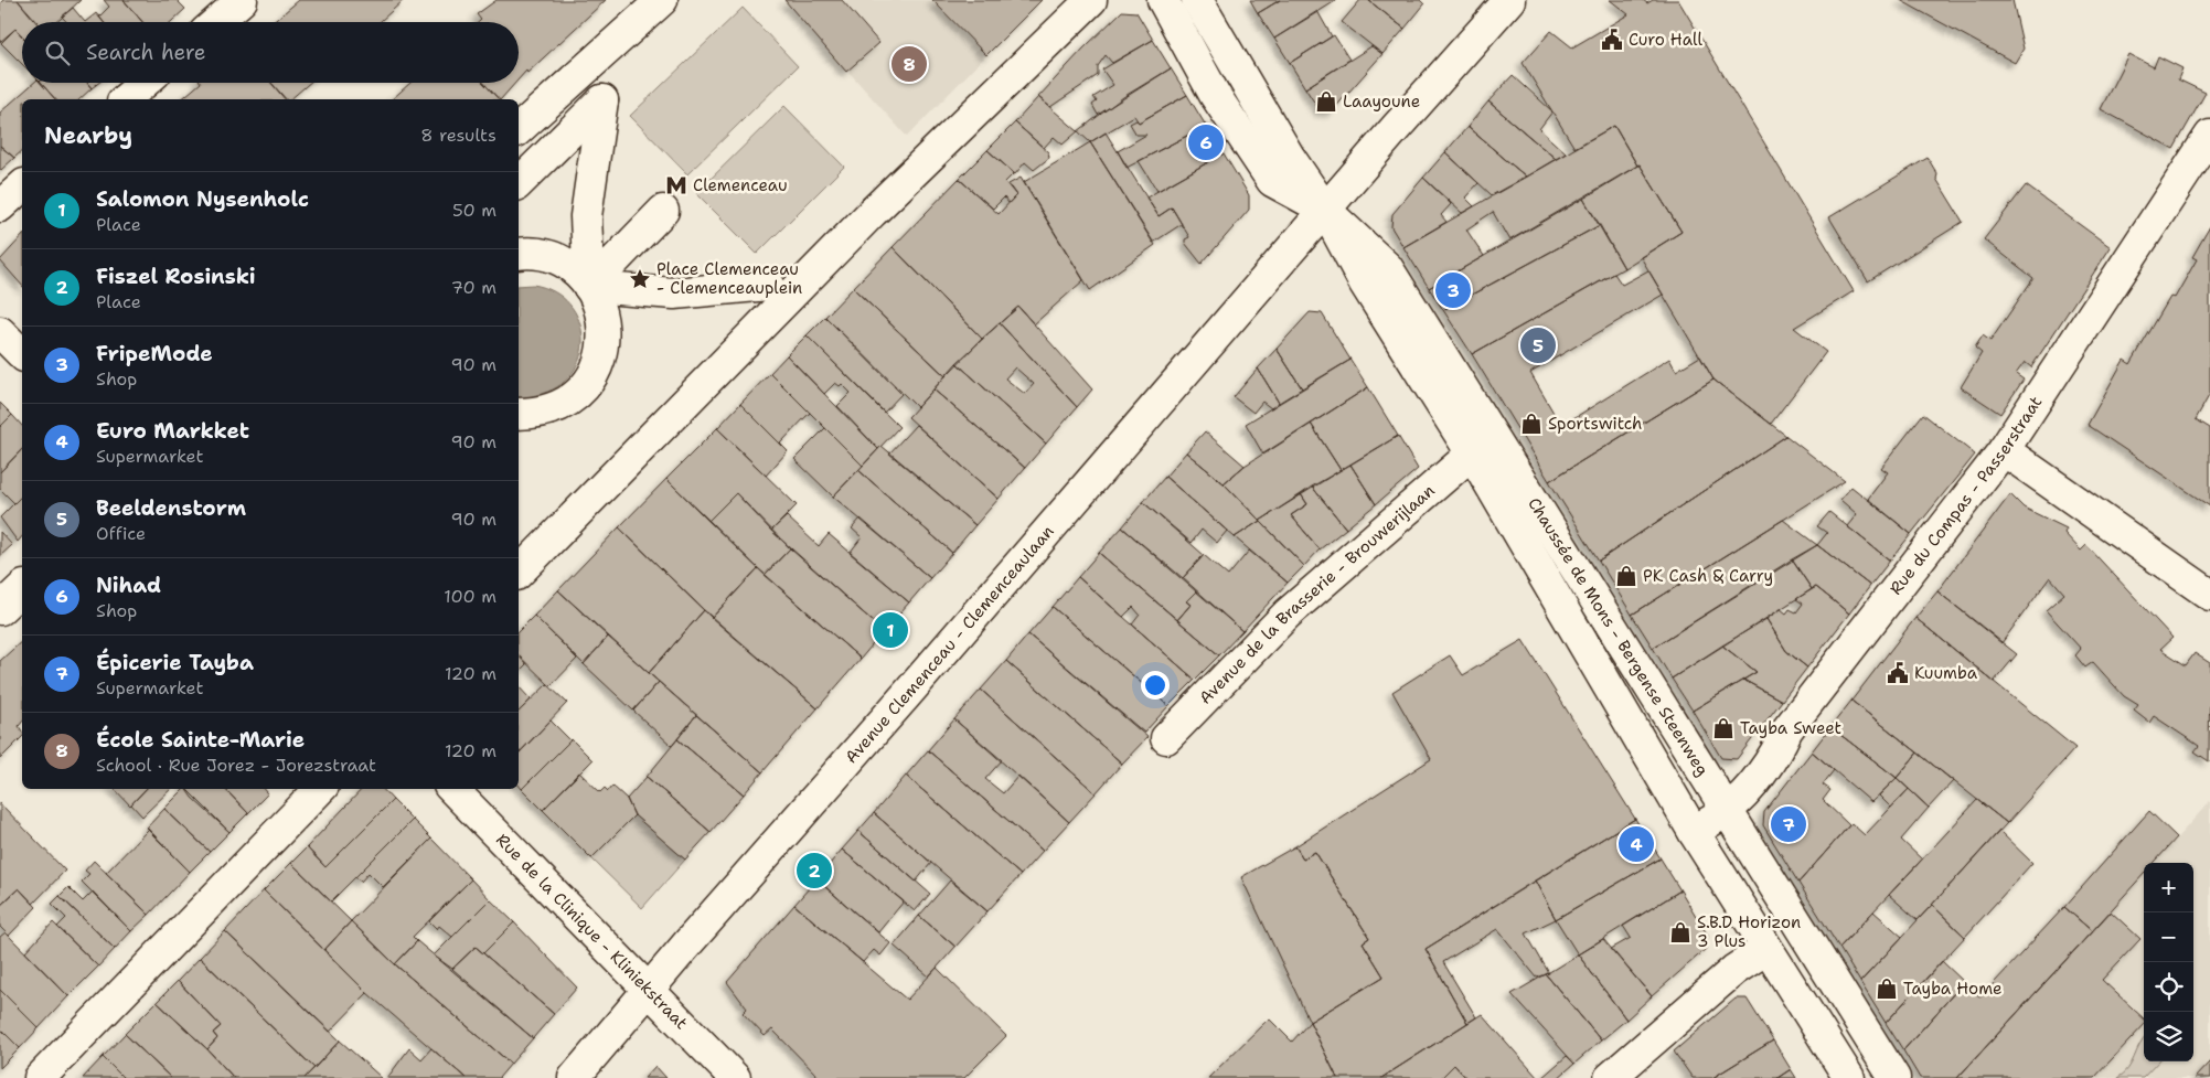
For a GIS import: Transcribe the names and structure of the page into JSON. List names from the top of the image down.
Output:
{
  "streets": {
    "street": [
      "Rue du Compas - Passerstraat",
      "Avenue de la Brasserie - Brouwerijlaan",
      "Chaussée de Mons - Bergense Steenweg",
      "Avenue Clemenceau - Clemenceaulaan",
      "Rue de la Clinique - Kliniekstraat"
    ]
  },
  "crossings": [
    ["Rue du Compas - Passerstraat", "Chaussée de Mons - Bergense Steenweg"],
    ["Avenue de la Brasserie - Brouwerijlaan", "Chaussée de Mons - Bergense Steenweg"],
    ["Chaussée de Mons - Bergense Steenweg", "Avenue Clemenceau - Clemenceaulaan"],
    ["Avenue Clemenceau - Clemenceaulaan", "Rue de la Clinique - Kliniekstraat"]
  ],
  "places": {
    "public building": ["Curo Hall", "Kuumba"],
    "shop": [
      "Laayoune",
      "Sportswitch",
      "PK Cash & Carry",
      "Tayba Sweet",
      "S.B.D Horizon 3 Plus",
      "Tayba Home"
    ],
    "metro station": ["Clemenceau"],
    "place": ["Place Clemenceau - Clemenceauplein"]
  },
  "page": {
    "search": "Search here",
    "pins": [
      "8",
      "6",
      "3",
      "5",
      "1",
      "7",
      "4",
      "2"
    ],
    "heading": ["Nearby", "8 results"],
    "list": [
      {
        "mark": "1",
        "name": "Salomon Nysenholc",
        "note": "Place",
        "value": "50 m"
      },
      {
        "mark": "2",
        "name": "Fiszel Rosinski",
        "note": "Place",
        "value": "70 m"
      },
      {
        "mark": "3",
        "name": "FripeMode",
        "note": "Shop",
        "value": "90 m"
      },
      {
        "mark": "4",
        "name": "Euro Markket",
        "note": "Supermarket",
        "value": "90 m"
      },
      {
        "mark": "5",
        "name": "Beeldenstorm",
        "note": "Office",
        "value": "90 m"
      },
      {
        "mark": "6",
        "name": "Nihad",
        "note": "Shop",
        "value": "100 m"
      },
      {
        "mark": "7",
        "name": "Épicerie Tayba",
        "note": "Supermarket",
        "value": "120 m"
      },
      {
        "mark": "8",
        "name": "École Sainte-Marie",
        "note": "School · Rue Jorez - Jorezstraat",
        "value": "120 m"
      }
    ],
    "map_buttons": ["+", "−"]
  }
}
